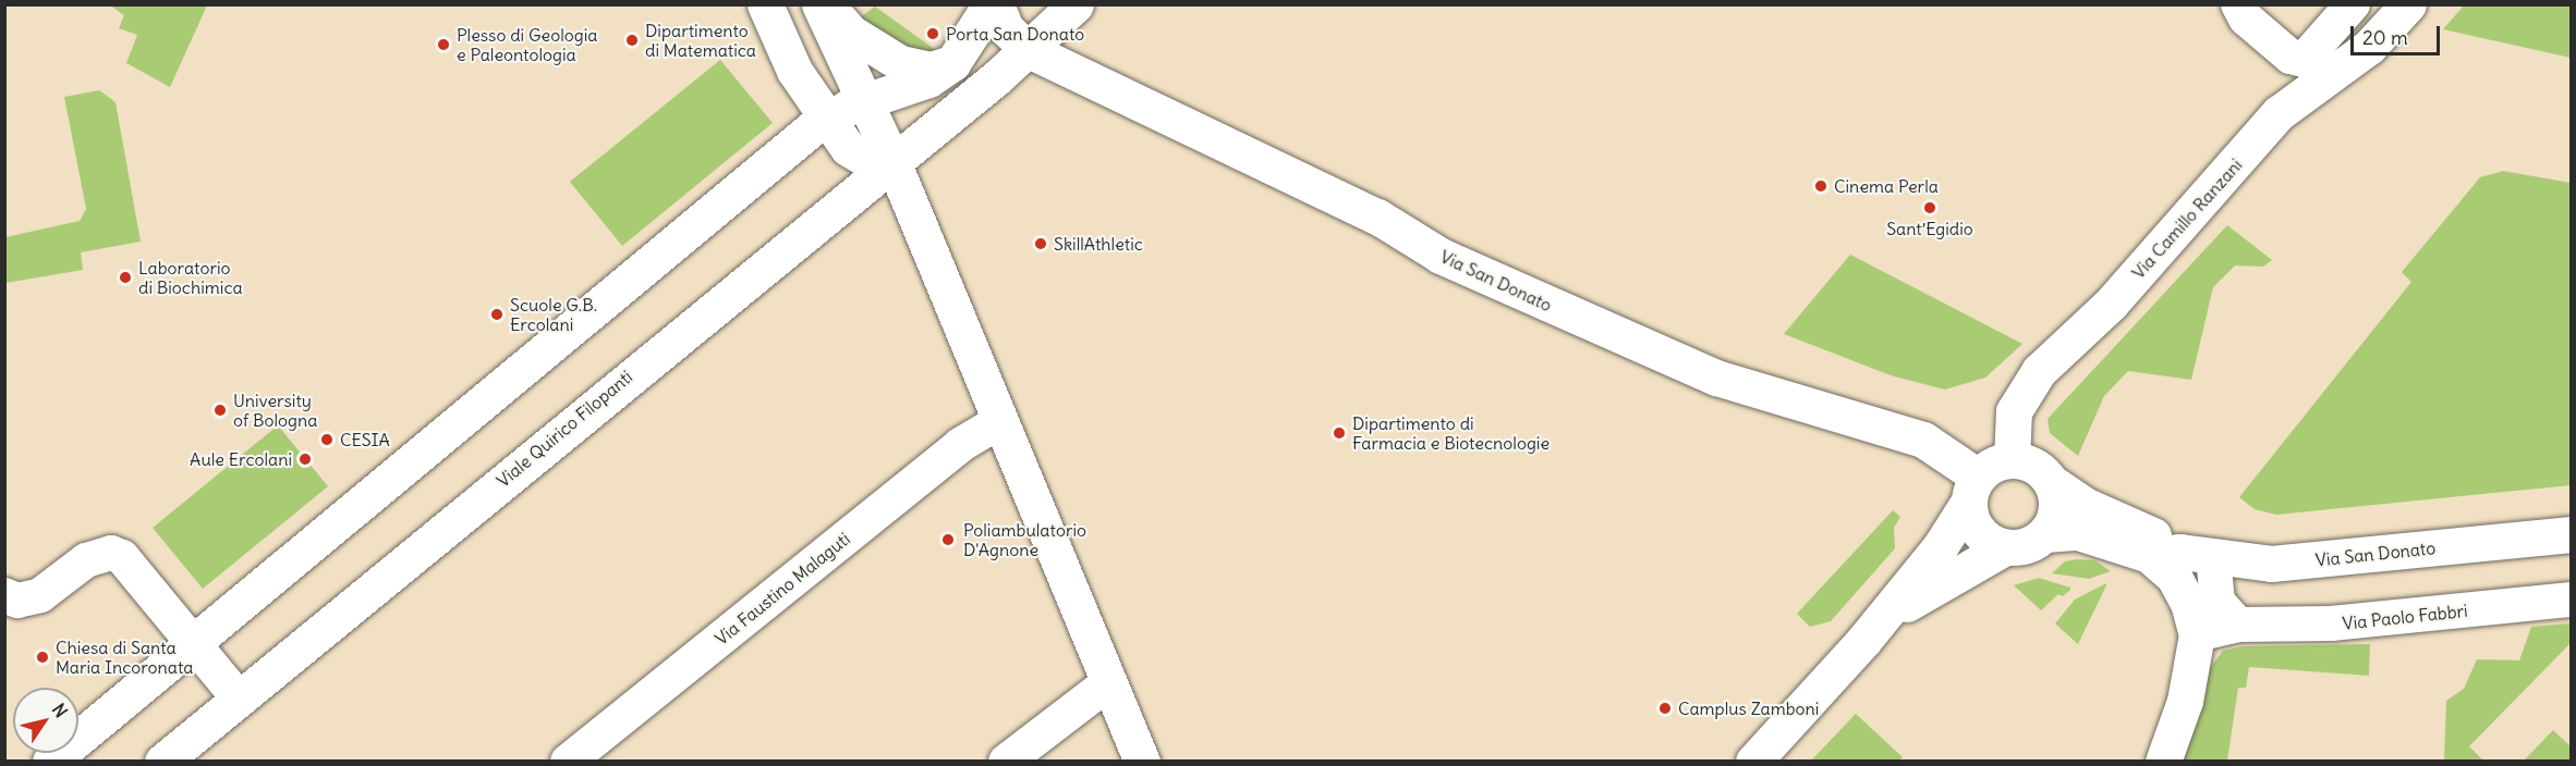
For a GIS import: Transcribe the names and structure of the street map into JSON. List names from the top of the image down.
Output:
{
  "streets": {
    "main road": ["Via Camillo Ranzani", "Via San Donato", "Viale Quirico Filopanti"],
    "street": ["Via Faustino Malaguti", "Via Paolo Fabbri"]
  },
  "crossings": [
    ["Via Camillo Ranzani", "Via San Donato"],
    ["Via San Donato", "Viale Quirico Filopanti"]
  ],
  "places": [
    "Porta San Donato",
    "Dipartimento di Matematica",
    "Plesso di Geologia e Paleontologia",
    "Cinema Perla",
    "Sant’Egidio",
    "SkillAthletic",
    "Laboratorio di Biochimica",
    "Scuole G.B. Ercolani",
    "University of Bologna",
    "Dipartimento di Farmacia e Biotecnologie",
    "CESIA",
    "Aule Ercolani",
    "Poliambulatorio D'Agnone",
    "Chiesa di Santa Maria Incoronata",
    "Camplus Zamboni"
  ],
  "scale_bar": "20 m",
  "north": "top right"
}
